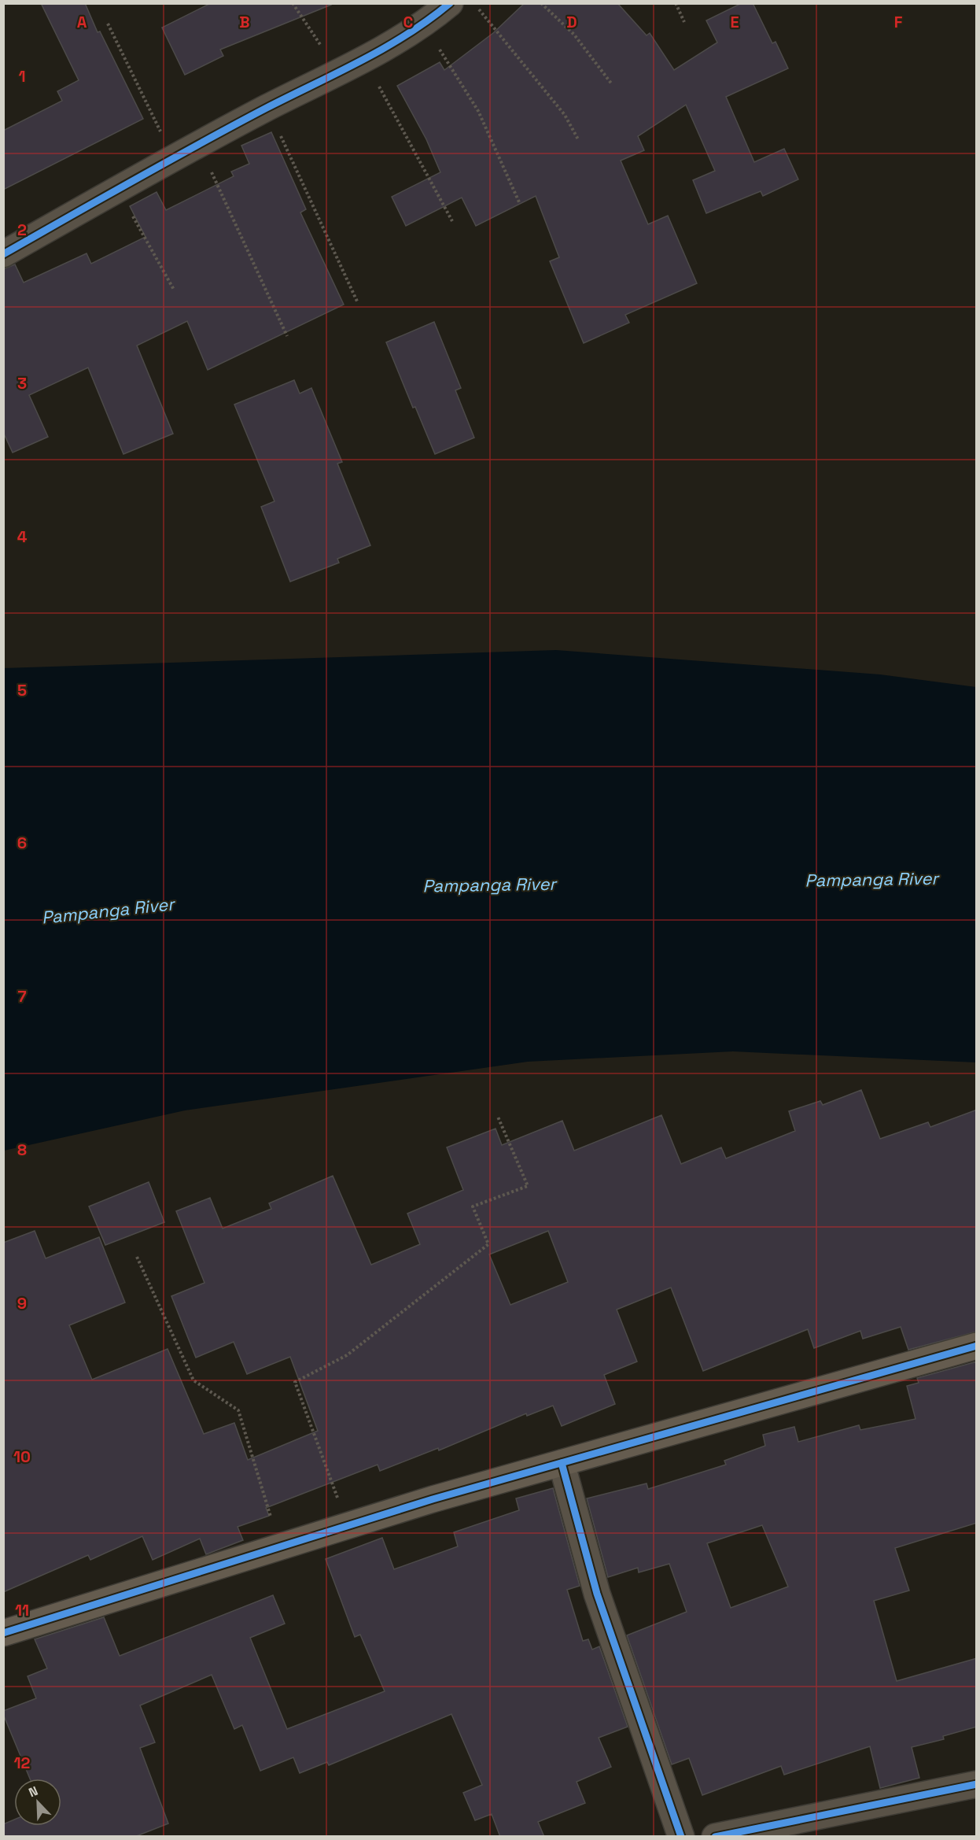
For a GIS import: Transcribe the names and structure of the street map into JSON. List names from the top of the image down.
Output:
{
  "water": ["Pampanga River"],
  "north": "top left",
  "grid": {
    "columns": [
      "A",
      "B",
      "C",
      "D",
      "E",
      "F"
    ],
    "rows": [
      "1",
      "2",
      "3",
      "4",
      "5",
      "6",
      "7",
      "8",
      "9",
      "10",
      "11",
      "12"
    ]
  }
}
